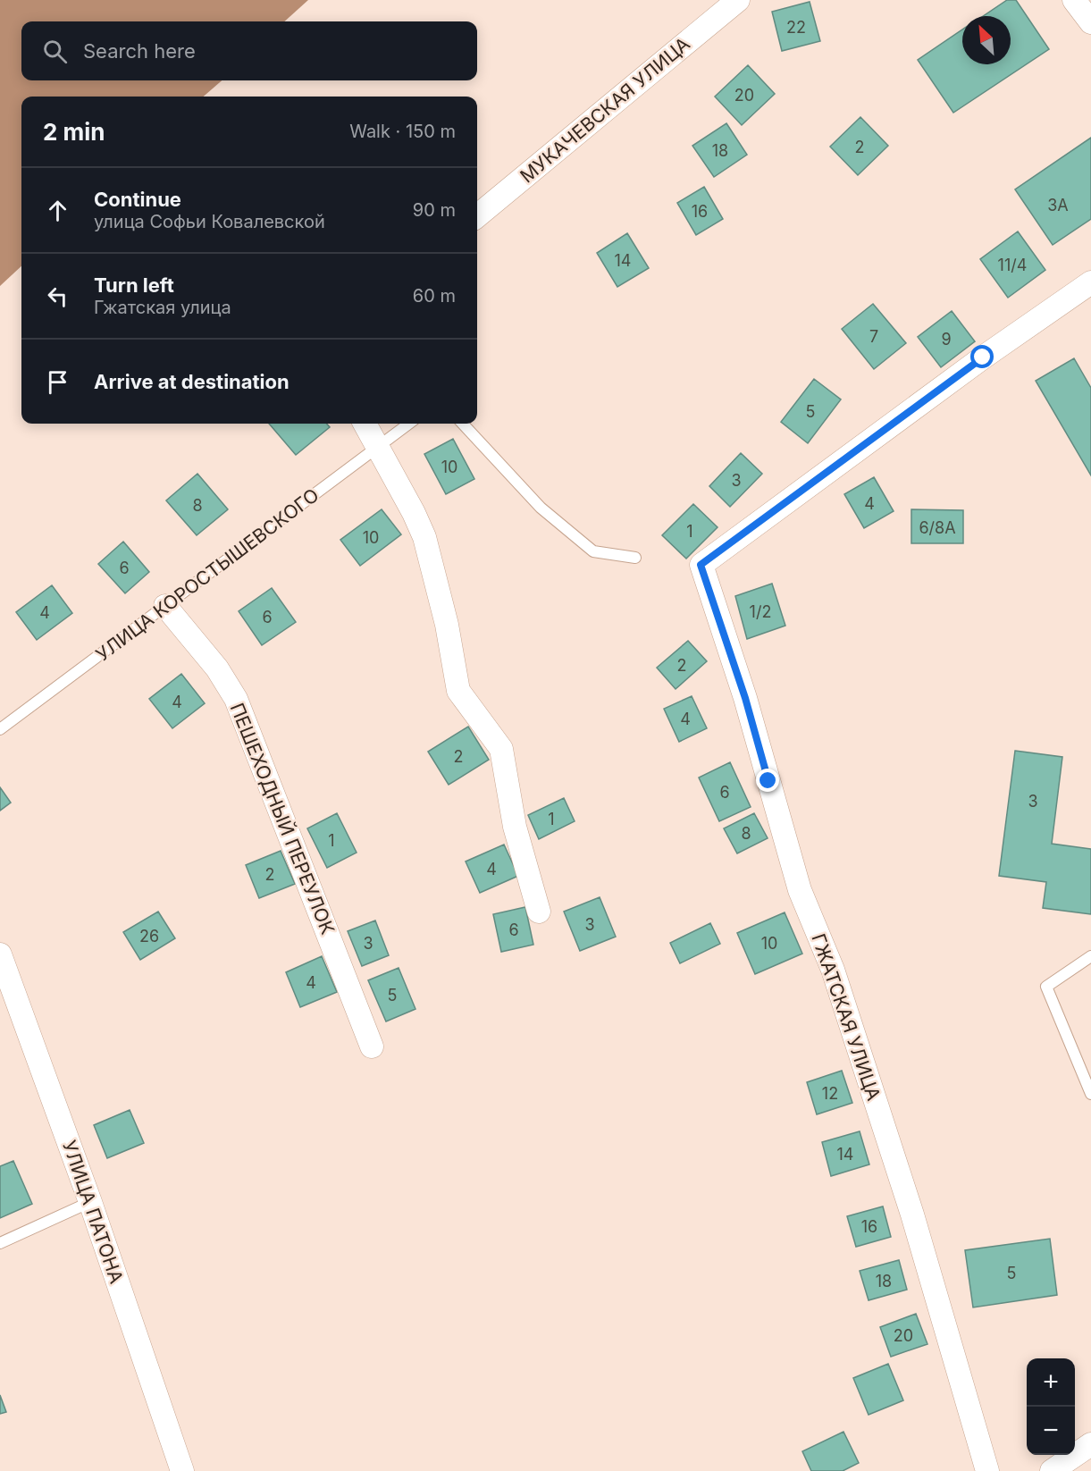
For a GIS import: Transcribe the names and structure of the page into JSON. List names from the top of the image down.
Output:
{
  "streets": {
    "street": [
      "МУКАЧЕВСКАЯ УЛИЦА",
      "ПЕШЕХОДНЫЙ ПЕРЕУЛОК",
      "ГЖАТСКАЯ УЛИЦА",
      "УЛИЦА ПАТОНА"
    ],
    "lane": ["УЛИЦА КОРОСТЫШЕВСКОГО"]
  },
  "crossings": [
    ["УЛИЦА КОРОСТЫШЕВСКОГО", "ПЕШЕХОДНЫЙ ПЕРЕУЛОК"]
  ],
  "house_numbers": [
    "22",
    "20",
    "2",
    "18",
    "3А",
    "16",
    "14",
    "11/4",
    "7",
    "9",
    "5",
    "10",
    "3",
    "4",
    "8",
    "6/8А",
    "1",
    "10",
    "6",
    "1/2",
    "4",
    "6",
    "2",
    "4",
    "4",
    "2",
    "6",
    "3",
    "1",
    "8",
    "1",
    "4",
    "2",
    "3",
    "6",
    "26",
    "3",
    "10",
    "4",
    "5",
    "12",
    "14",
    "16",
    "5",
    "18",
    "20"
  ],
  "north": "top left",
  "page": {
    "search": "Search here",
    "heading": ["2 min", "Walk · 150 m"],
    "list": [
      ["Continue", "улица Софьи Ковалевской", "90 m"],
      ["Turn left", "Гжатская улица", "60 m"],
      "Arrive at destination"
    ],
    "map_buttons": ["+", "−"]
  }
}
